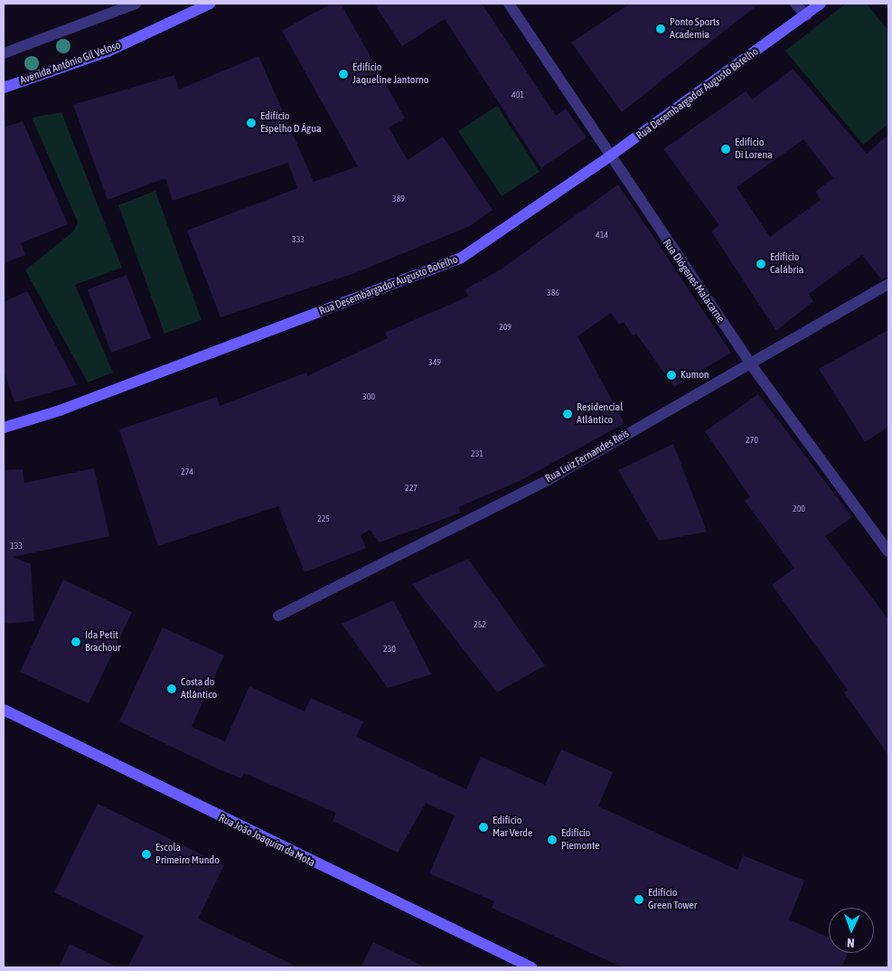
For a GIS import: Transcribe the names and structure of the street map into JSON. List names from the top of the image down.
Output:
{
  "streets": {
    "street": [
      "Avenida Antônio Gil Veloso",
      "Rua Desembargador Augusto Botelho",
      "Rua Diógenes Malacarne",
      "Rua Luiz Fernandes Reis",
      "Rua João Joaquim da Mota"
    ]
  },
  "crossings": [
    ["Rua Desembargador Augusto Botelho", "Rua Diógenes Malacarne"],
    ["Rua Diógenes Malacarne", "Rua Luiz Fernandes Reis"]
  ],
  "places": [
    "Ponto Sports Academia",
    "Edifício Jaqueline Jantorno",
    "Edifício Espelho D Água",
    "Edifício Di Lorena",
    "Edifício Calábria",
    "Kumon",
    "Residencial Atlântico",
    "Ida Petit Brachour",
    "Costa do Atlântico",
    "Edifício Mar Verde",
    "Edifício Piemonte",
    "Escola Primeiro Mundo",
    "Edifício Green Tower"
  ],
  "house_numbers": [
    "401",
    "389",
    "414",
    "333",
    "386",
    "209",
    "349",
    "300",
    "270",
    "231",
    "274",
    "227",
    "200",
    "225",
    "133",
    "252",
    "230"
  ],
  "north": "bottom"
}
